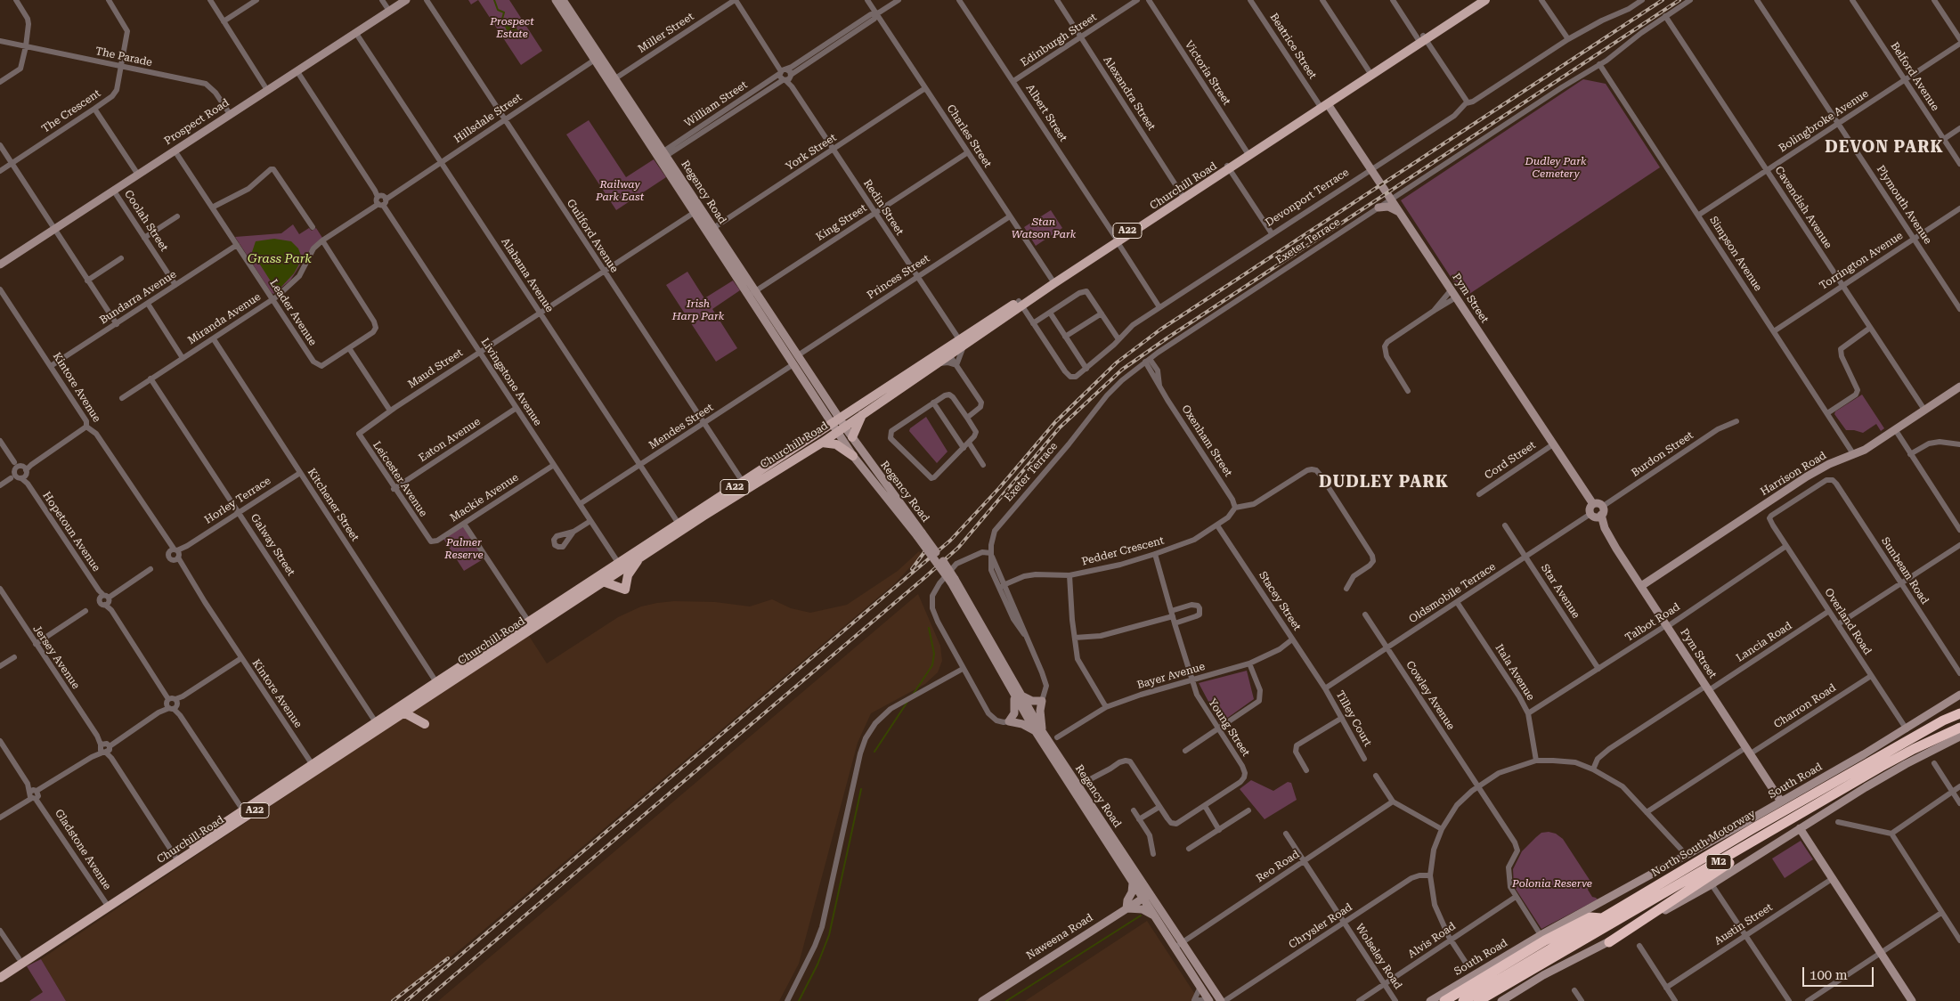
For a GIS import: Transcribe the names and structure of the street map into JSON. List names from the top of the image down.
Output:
{
  "streets": {
    "highway": ["North South Motorway", "M2"],
    "main road": [
      "Prospect Road",
      "Churchill Road",
      "Regency Road",
      "A22",
      "Pym Street",
      "Harrison Road",
      "South Road",
      "Naweena Road"
    ],
    "street": [
      "Miller Street",
      "Edinburgh Street",
      "Beatrice Street",
      "The Parade",
      "Victoria Street",
      "Belford Avenue",
      "Alexandra Street",
      "William Street",
      "The Crescent",
      "Albert Street",
      "Hillsdale Street",
      "Bolingbroke Avenue",
      "Charles Street",
      "York Street",
      "Devonport Terrace",
      "Plymouth Avenue",
      "Redin Street",
      "Cavendish Avenue",
      "Coolah Street",
      "King Street",
      "Guilford Avenue",
      "Exeter Terrace",
      "Simpson Avenue",
      "Torrington Avenue",
      "Alabama Avenue",
      "Princes Street",
      "Bundarra Avenue",
      "Leader Avenue",
      "Miranda Avenue",
      "Maud Street",
      "Livingstone Avenue",
      "Kintore Avenue",
      "Mendes Street",
      "Eaton Avenue",
      "Oxenham Street",
      "Burdon Street",
      "Cord Street",
      "Leicester Avenue",
      "Mackie Avenue",
      "Horley Terrace",
      "Kitchener Street",
      "Hopetoun Avenue",
      "Galway Street",
      "Pedder Crescent",
      "Sunbeam Road",
      "Star Avenue",
      "Oldsmobile Terrace",
      "Stacey Street",
      "Overland Road",
      "Talbot Road",
      "Lancia Road",
      "Jersey Avenue",
      "Itala Avenue",
      "Bayer Avenue",
      "Cowley Avenue",
      "Charron Road",
      "Tilley Court",
      "Young Street",
      "Gladstone Avenue",
      "Reo Road",
      "Austin Street",
      "Chrysler Road",
      "Alvis Road",
      "Wolseley Road"
    ]
  },
  "crossings": [
    ["Miller Street", "Regency Road"],
    ["Edinburgh Street", "Alexandra Street"],
    ["Edinburgh Street", "Albert Street"],
    ["Beatrice Street", "Churchill Road"],
    ["Beatrice Street", "Pym Street"],
    ["The Parade", "The Crescent"],
    ["The Parade", "Prospect Road"],
    ["Victoria Street", "Churchill Road"],
    ["Belford Avenue", "Bolingbroke Avenue"],
    ["Alexandra Street", "Churchill Road"],
    ["William Street", "Charles Street"],
    ["William Street", "Regency Road"],
    ["William Street", "Redin Street"],
    ["Albert Street", "Churchill Road"],
    ["Albert Street", "Devonport Terrace"],
    ["Hillsdale Street", "Regency Road"],
    ["Hillsdale Street", "Guilford Avenue"],
    ["Hillsdale Street", "Alabama Avenue"],
    ["Hillsdale Street", "Leader Avenue"],
    ["Hillsdale Street", "Miranda Avenue"],
    ["Hillsdale Street", "Livingstone Avenue"],
    ["Bolingbroke Avenue", "Plymouth Avenue"],
    ["Bolingbroke Avenue", "Cavendish Avenue"],
    ["Bolingbroke Avenue", "Simpson Avenue"],
    ["Prospect Road", "Coolah Street"],
    ["Prospect Road", "Alabama Avenue"],
    ["Prospect Road", "Leader Avenue"],
    ["Prospect Road", "Livingstone Avenue"],
    ["Charles Street", "York Street"],
    ["Charles Street", "Churchill Road"],
    ["Charles Street", "King Street"],
    ["Charles Street", "Princes Street"],
    ["York Street", "Regency Road"],
    ["York Street", "Redin Street"],
    ["Churchill Road", "Regency Road"],
    ["Churchill Road", "Devonport Terrace"],
    ["Churchill Road", "Redin Street"],
    ["Churchill Road", "Guilford Avenue"],
    ["Churchill Road", "Alabama Avenue"],
    ["Churchill Road", "Pym Street"],
    ["Churchill Road", "Livingstone Avenue"],
    ["Churchill Road", "Kintore Avenue"],
    ["Churchill Road", "Kitchener Street"],
    ["Churchill Road", "Hopetoun Avenue"],
    ["Churchill Road", "Galway Street"],
    ["Churchill Road", "Jersey Avenue"],
    ["Churchill Road", "Gladstone Avenue"],
    ["Regency Road", "King Street"],
    ["Regency Road", "Princes Street"],
    ["Regency Road", "Maud Street"],
    ["Regency Road", "Mendes Street"],
    ["Regency Road", "Young Street"],
    ["Regency Road", "Reo Road"],
    ["Regency Road", "Naweena Road"],
    ["Devonport Terrace", "Pym Street"],
    ["Plymouth Avenue", "Torrington Avenue"],
    ["Redin Street", "King Street"],
    ["Redin Street", "Princes Street"],
    ["Cavendish Avenue", "Exeter Terrace"],
    ["Cavendish Avenue", "Torrington Avenue"],
    ["Cavendish Avenue", "Harrison Road"],
    ["Coolah Street", "Bundarra Avenue"],
    ["Guilford Avenue", "Maud Street"],
    ["Guilford Avenue", "Mendes Street"],
    ["Exeter Terrace", "Simpson Avenue"],
    ["Exeter Terrace", "Pym Street"],
    ["Exeter Terrace", "Oxenham Street"],
    ["Simpson Avenue", "Torrington Avenue"],
    ["Simpson Avenue", "Harrison Road"],
    ["Alabama Avenue", "Maud Street"],
    ["Alabama Avenue", "Mendes Street"],
    ["Bundarra Avenue", "Leader Avenue"],
    ["Bundarra Avenue", "Kintore Avenue"],
    ["Pym Street", "Burdon Street"],
    ["Pym Street", "Cord Street"],
    ["Pym Street", "Harrison Road"],
    ["Pym Street", "Oldsmobile Terrace"],
    ["Pym Street", "Talbot Road"],
    ["Pym Street", "Lancia Road"],
    ["Pym Street", "Charron Road"],
    ["Pym Street", "South Road"],
    ["Leader Avenue", "Miranda Avenue"],
    ["Miranda Avenue", "Kitchener Street"],
    ["Miranda Avenue", "Galway Street"],
    ["Maud Street", "Livingstone Avenue"],
    ["Maud Street", "Leicester Avenue"],
    ["Livingstone Avenue", "Mendes Street"],
    ["Livingstone Avenue", "Eaton Avenue"],
    ["Livingstone Avenue", "Mackie Avenue"],
    ["Kintore Avenue", "Horley Terrace"],
    ["Eaton Avenue", "Leicester Avenue"],
    ["Oxenham Street", "Pedder Crescent"],
    ["Burdon Street", "Oldsmobile Terrace"],
    ["Leicester Avenue", "Mackie Avenue"],
    ["Horley Terrace", "Kitchener Street"],
    ["Horley Terrace", "Galway Street"],
    ["Pedder Crescent", "Stacey Street"],
    ["Pedder Crescent", "Young Street"],
    ["Sunbeam Road", "Overland Road"],
    ["Star Avenue", "Oldsmobile Terrace"],
    ["Star Avenue", "Talbot Road"],
    ["Oldsmobile Terrace", "Stacey Street"],
    ["Oldsmobile Terrace", "Itala Avenue"],
    ["Oldsmobile Terrace", "Cowley Avenue"],
    ["Oldsmobile Terrace", "Tilley Court"],
    ["Stacey Street", "Bayer Avenue"],
    ["Stacey Street", "Tilley Court"],
    ["Overland Road", "Talbot Road"],
    ["Overland Road", "Lancia Road"],
    ["Overland Road", "Charron Road"],
    ["Overland Road", "South Road"],
    ["Talbot Road", "Itala Avenue"],
    ["Bayer Avenue", "Young Street"],
    ["Cowley Avenue", "Alvis Road"],
    ["Reo Road", "Wolseley Road"],
    ["Chrysler Road", "Wolseley Road"],
    ["Alvis Road", "Wolseley Road"]
  ],
  "districts": ["DEVON PARK", "DUDLEY PARK"],
  "water": ["Grass Park"],
  "parks": [
    "Prospect Estate",
    "Dudley Park Cemetery",
    "Railway Park East",
    "Stan Watson Park",
    "Irish Harp Park",
    "Palmer Reserve",
    "Polonia Reserve"
  ],
  "scale_bar": "100 m"
}
